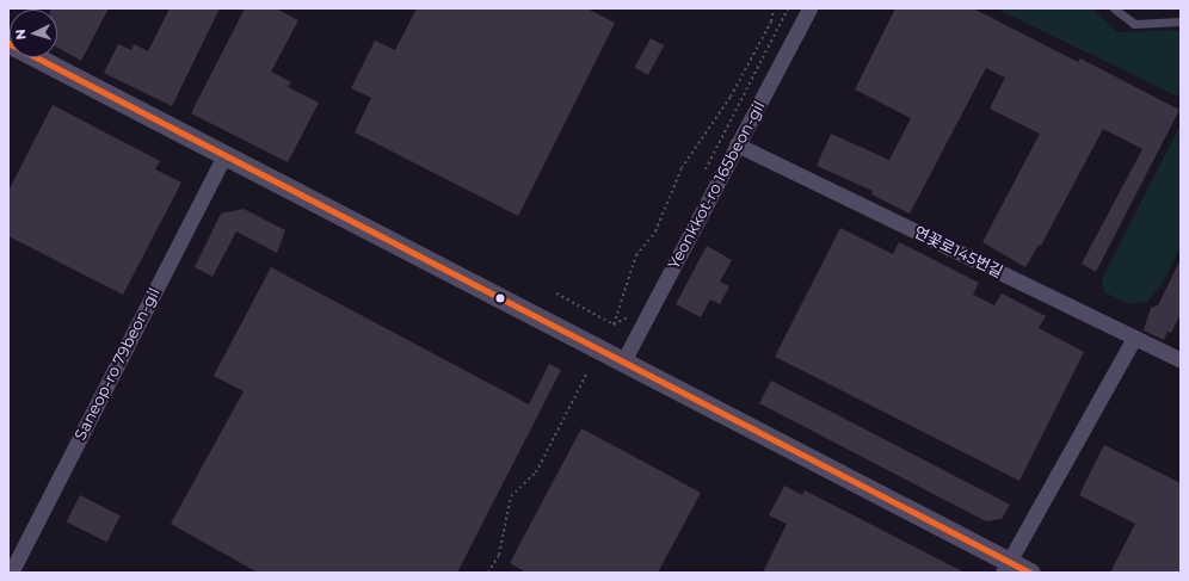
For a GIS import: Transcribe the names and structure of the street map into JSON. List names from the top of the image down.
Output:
{
  "streets": {
    "street": ["Yeonkkot-ro 165beon-gil", "연꽃로145번길", "Saneop-ro 79beon-gil"]
  },
  "crossings": [
    ["Yeonkkot-ro 165beon-gil", "연꽃로145번길"]
  ],
  "north": "left"
}
